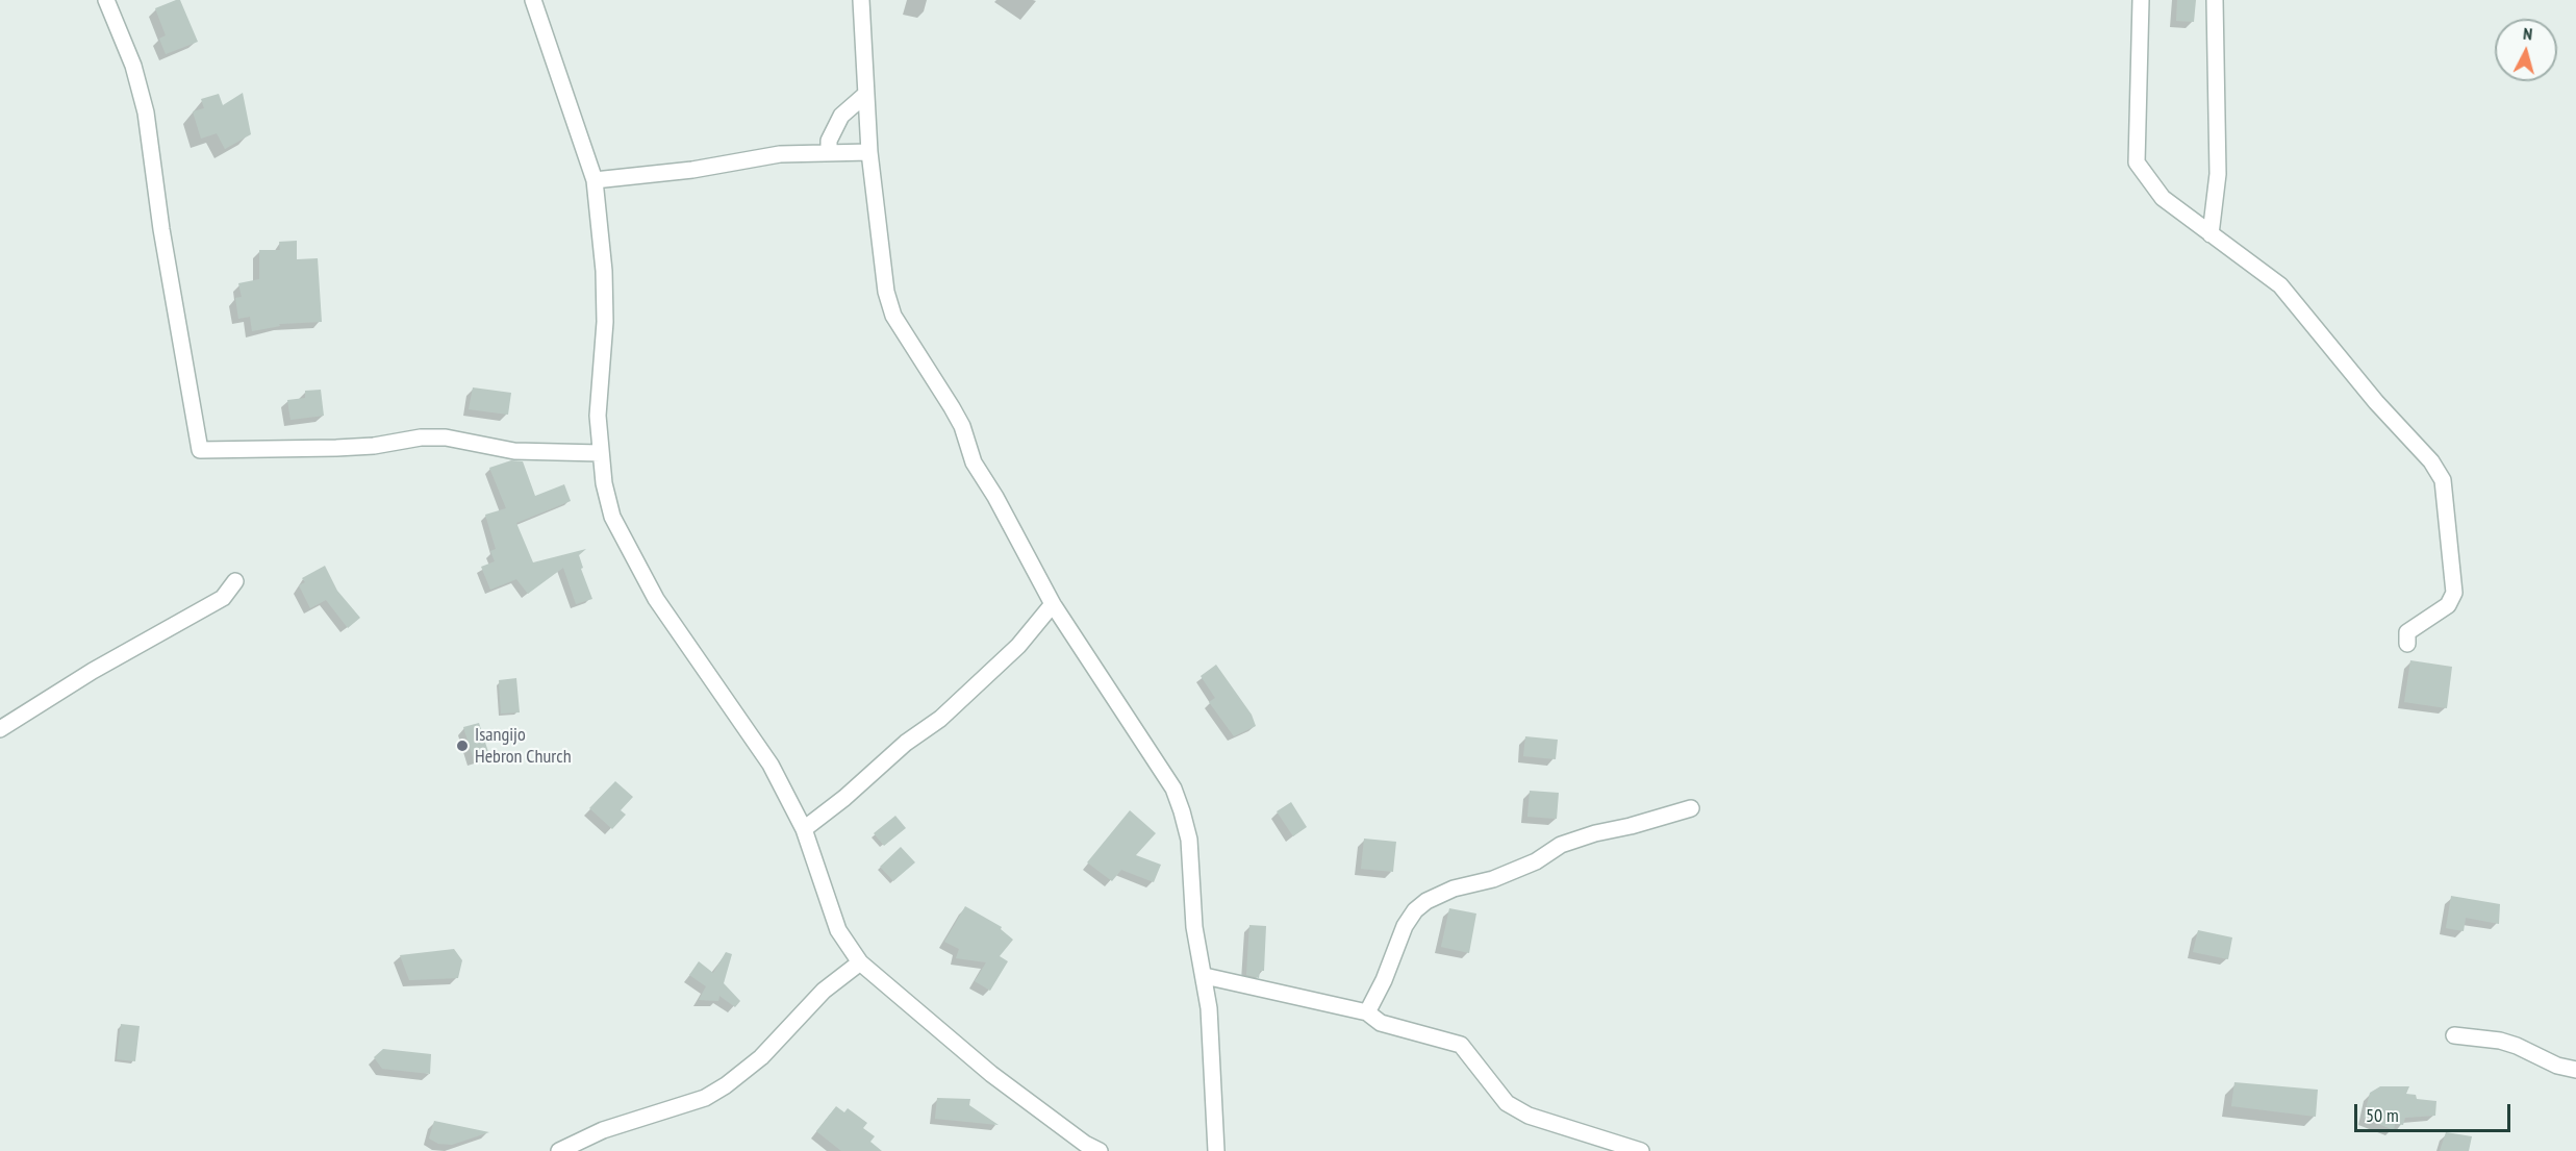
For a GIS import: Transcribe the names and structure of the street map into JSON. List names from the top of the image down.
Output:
{
  "places": ["Isangijo Hebron Church"],
  "scale_bar": "50 m",
  "north": "top"
}
